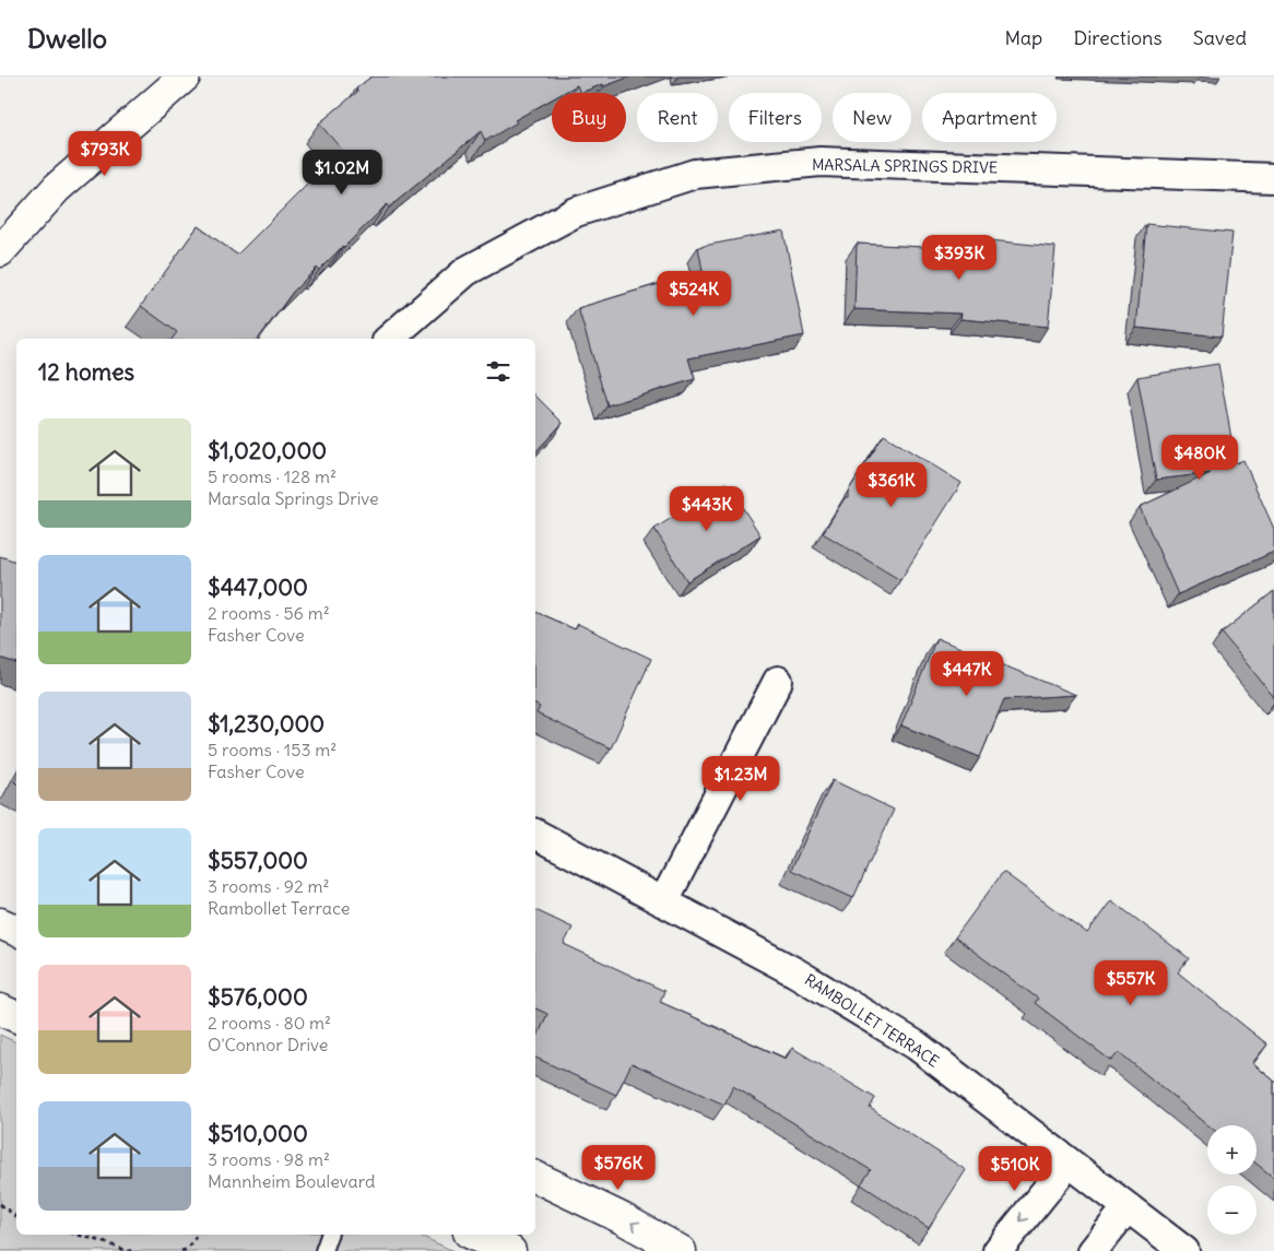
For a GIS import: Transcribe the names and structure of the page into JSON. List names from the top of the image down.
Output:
{
  "streets": {
    "street": ["MARSALA SPRINGS DRIVE", "RAMBOLLET TERRACE"]
  },
  "page": {
    "header": "Dwello",
    "nav": ["Map", "Directions", "Saved"],
    "chip": [
      "Buy",
      "Rent",
      "Filters",
      "New",
      "Apartment"
    ],
    "price": [
      "$793K",
      "$1.02M",
      "$393K",
      "$524K",
      "$480K",
      "$361K",
      "$443K",
      "$447K",
      "$1.23M",
      "$557K",
      "$576K",
      "$510K"
    ],
    "heading": "12 homes",
    "list": [
      {
        "name": "$1,020,000",
        "note": "5 rooms · 128 m² · Marsala Springs Drive"
      },
      {
        "name": "$447,000",
        "note": "2 rooms · 56 m² · Fasher Cove"
      },
      {
        "name": "$1,230,000",
        "note": "5 rooms · 153 m² · Fasher Cove"
      },
      {
        "name": "$557,000",
        "note": "3 rooms · 92 m² · Rambollet Terrace"
      },
      {
        "name": "$576,000",
        "note": "2 rooms · 80 m² · O'Connor Drive"
      },
      {
        "name": "$510,000",
        "note": "3 rooms · 98 m² · Mannheim Boulevard"
      }
    ],
    "map_buttons": ["+", "−"]
  }
}
